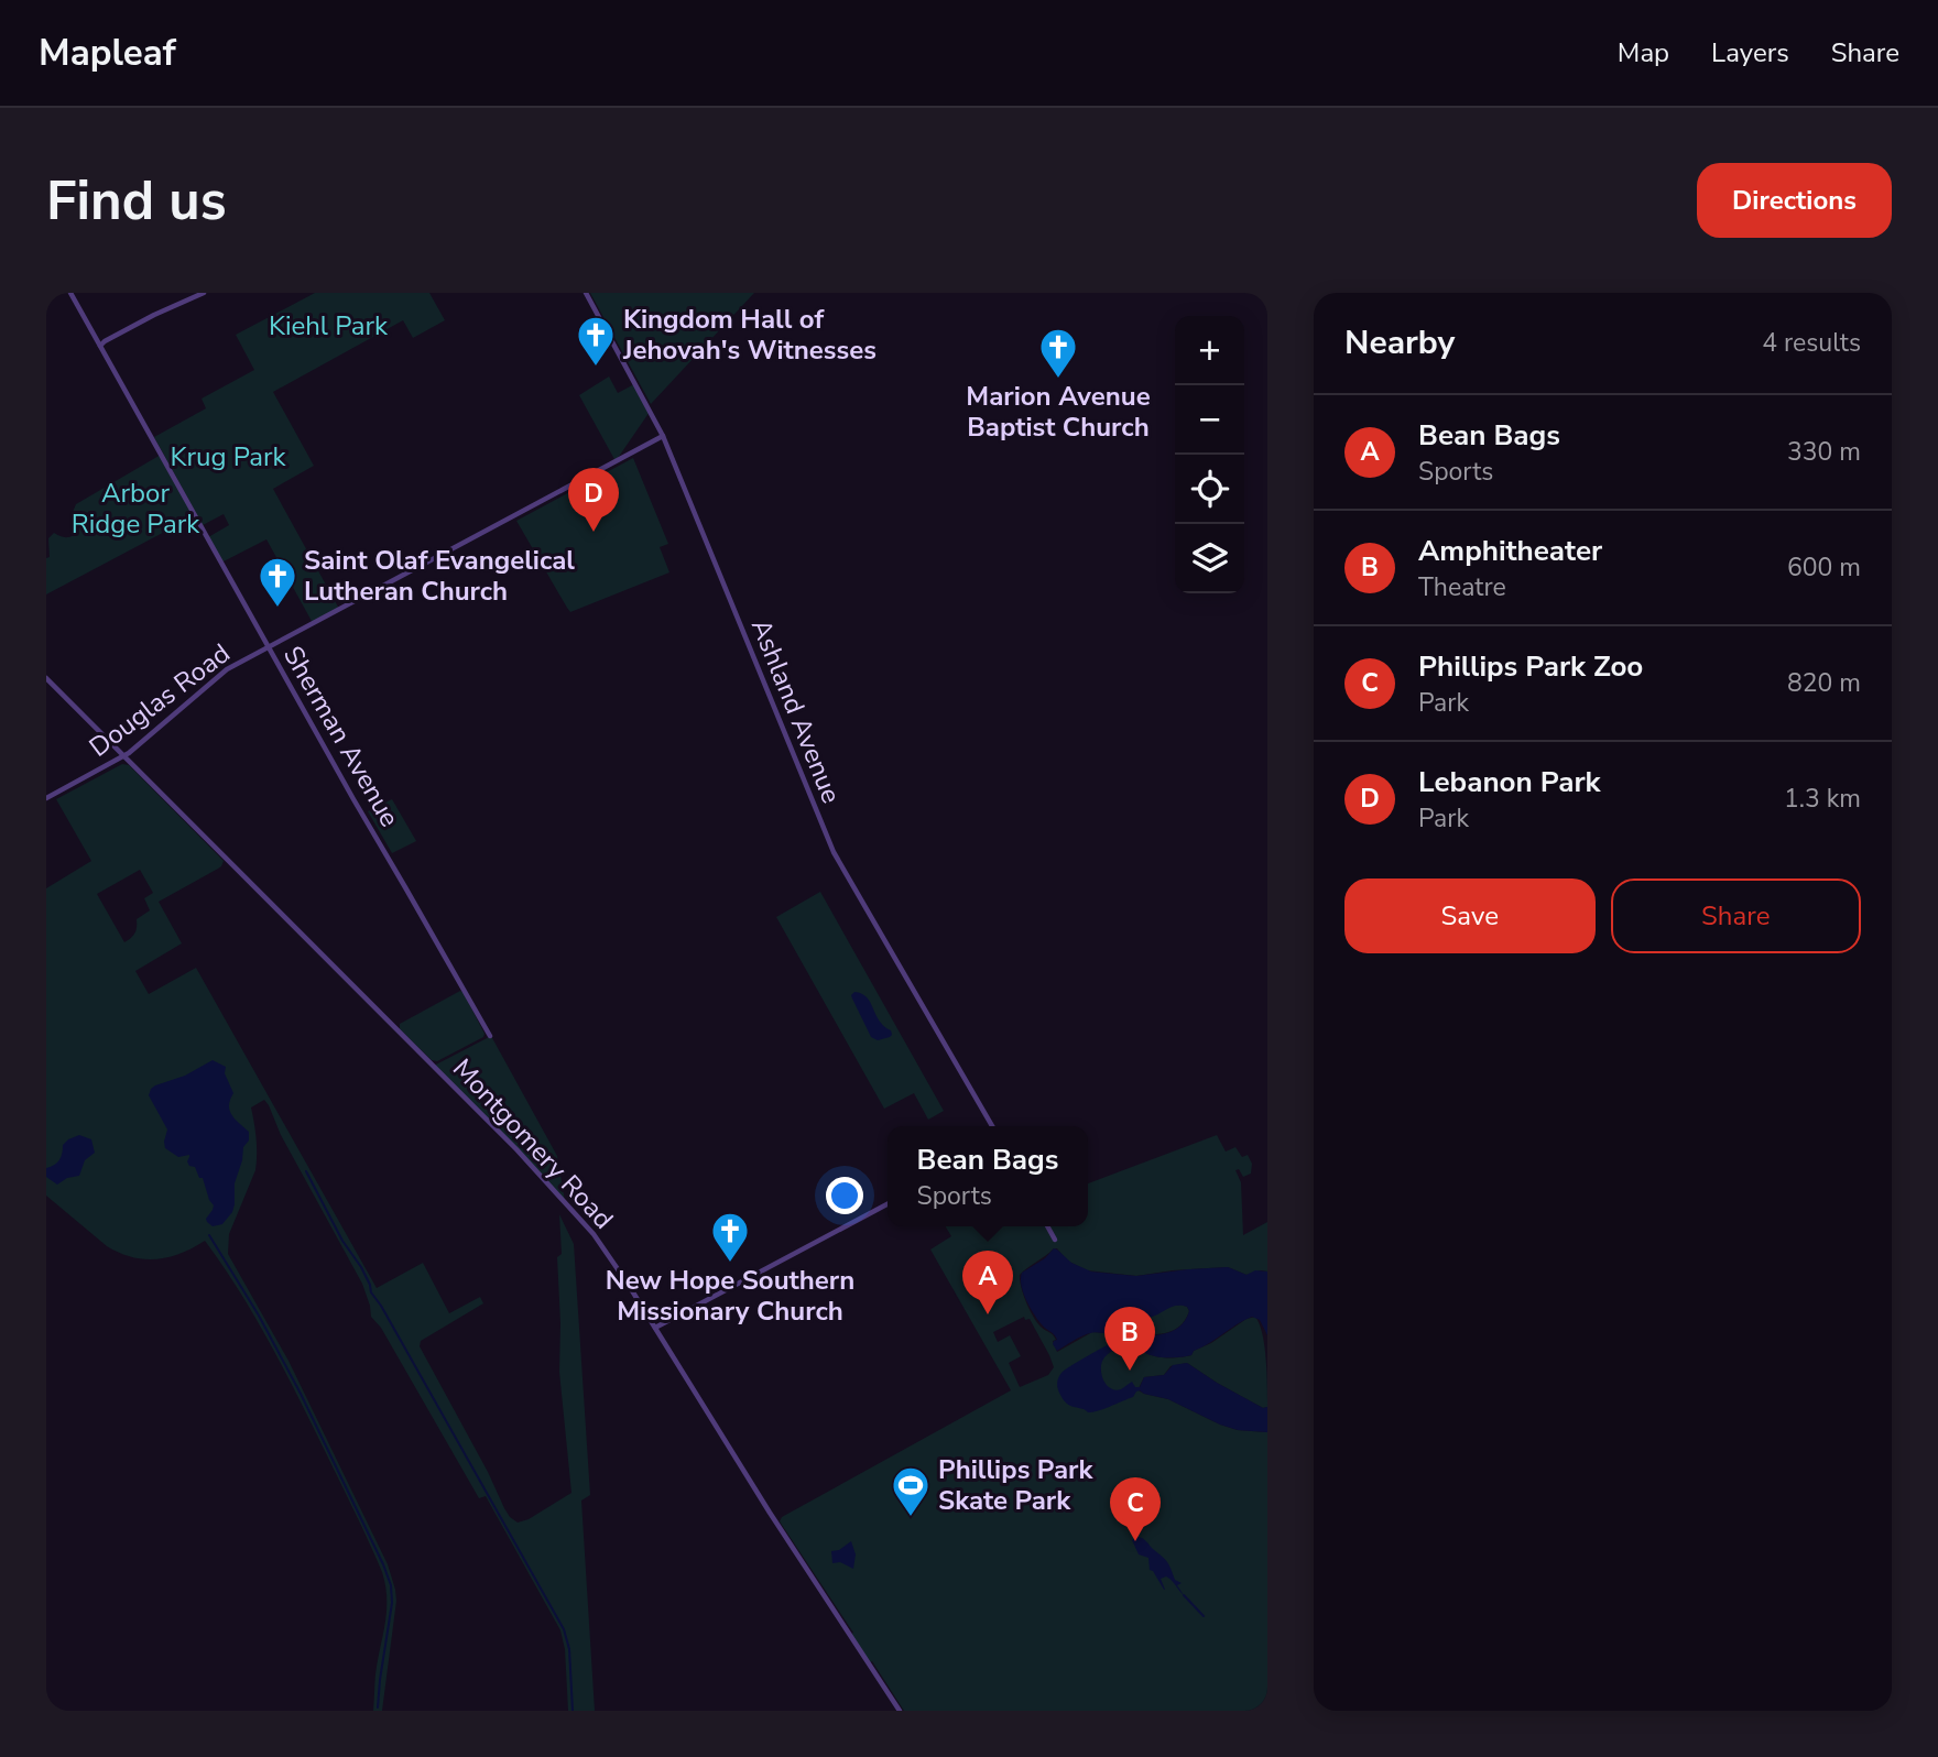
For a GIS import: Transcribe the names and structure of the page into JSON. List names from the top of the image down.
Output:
{
  "streets": {
    "street": [
      "Douglas Road",
      "Ashland Avenue",
      "Sherman Avenue",
      "Montgomery Road"
    ]
  },
  "crossings": [
    ["Douglas Road", "Ashland Avenue"],
    ["Douglas Road", "Sherman Avenue"],
    ["Douglas Road", "Montgomery Road"]
  ],
  "parks": ["Kiehl Park", "Krug Park", "Arbor Ridge Park"],
  "places": {
    "church": [
      "Kingdom Hall of Jehovah's Witnesses",
      "Marion Avenue Baptist Church",
      "Saint Olaf Evangelical Lutheran Church",
      "New Hope Southern Missionary Church"
    ],
    "sports": ["Phillips Park Skate Park"]
  },
  "page": {
    "header": "Mapleaf",
    "nav": ["Map", "Layers", "Share"],
    "buttons": [
      "Directions",
      ["Save", "Share"]
    ],
    "title": "Find us",
    "heading": ["Nearby", "4 results"],
    "map_buttons": ["+", "−"],
    "list": [
      {
        "mark": "A",
        "name": "Bean Bags",
        "note": "Sports",
        "value": "330 m"
      },
      {
        "mark": "B",
        "name": "Amphitheater",
        "note": "Theatre",
        "value": "600 m"
      },
      {
        "mark": "C",
        "name": "Phillips Park Zoo",
        "note": "Park",
        "value": "820 m"
      },
      {
        "mark": "D",
        "name": "Lebanon Park",
        "note": "Park",
        "value": "1.3 km"
      }
    ],
    "pins": [
      "D",
      "A",
      "B",
      "C"
    ],
    "popup": ["Bean Bags", "Sports"]
  }
}
